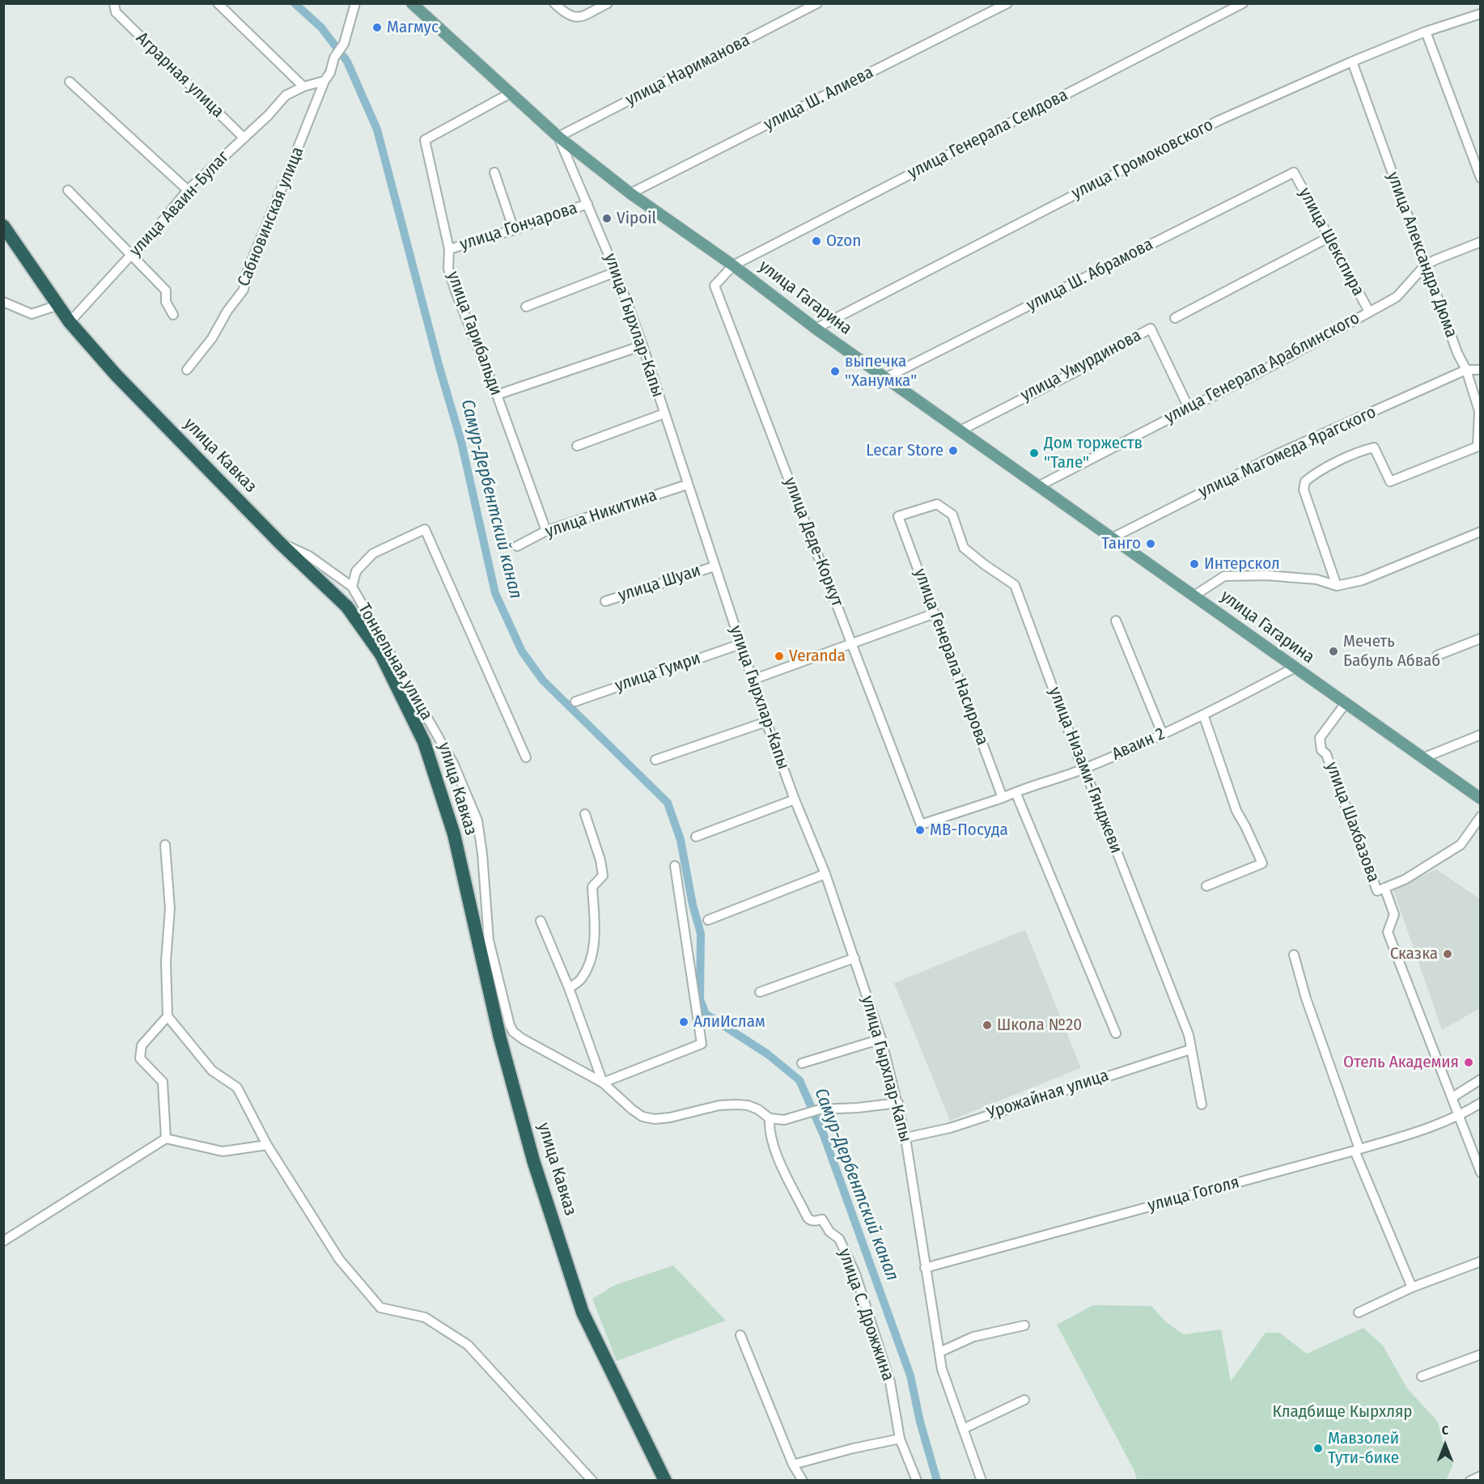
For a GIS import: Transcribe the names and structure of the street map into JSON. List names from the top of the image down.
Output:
{
  "streets": {
    "highway": ["улица Кавказ"],
    "main road": ["улица Гагарина"],
    "street": [
      "улица Нариманова",
      "Аграрная улица",
      "улица Ш. Алиева",
      "улица Генерала Сеидова",
      "улица Громоковского",
      "улица Аваин-Булаг",
      "Сабновинская улица",
      "улица Гончарова",
      "улица Шекспира",
      "улица Александра Дюма",
      "улица Ш. Абрамова",
      "улица Гырхлар-Капы",
      "улица Гарибальди",
      "улица Умурдинова",
      "улица Генерала Араблинского",
      "улица Магомеда Ярагского",
      "улица Никитина",
      "улица Деде-Коркут",
      "улица Шуаи",
      "улица Генерала Насирова",
      "Тоннельная улица",
      "улица Гумри",
      "Аваин 2",
      "улица Низами-Гянджеви",
      "улица Шахбазова",
      "Урожайная улица",
      "улица Гоголя",
      "улица С. Дрожжина"
    ]
  },
  "crossings": [
    ["улица Нариманова", "улица Гагарина"],
    ["улица Нариманова", "улица Гырхлар-Капы"],
    ["Аграрная улица", "улица Аваин-Булаг"],
    ["улица Ш. Алиева", "улица Гагарина"],
    ["улица Генерала Сеидова", "улица Гагарина"],
    ["улица Генерала Сеидова", "улица Деде-Коркут"],
    ["улица Громоковского", "улица Александра Дюма"],
    ["улица Громоковского", "улица Гагарина"],
    ["улица Аваин-Булаг", "Сабновинская улица"],
    ["улица Аваин-Булаг", "улица Кавказ"],
    ["улица Гончарова", "улица Гырхлар-Капы"],
    ["улица Гончарова", "улица Гарибальди"],
    ["улица Шекспира", "улица Ш. Абрамова"],
    ["улица Шекспира", "улица Генерала Араблинского"],
    ["улица Александра Дюма", "улица Генерала Араблинского"],
    ["улица Александра Дюма", "улица Магомеда Ярагского"],
    ["улица Ш. Абрамова", "улица Гагарина"],
    ["улица Гагарина", "улица Гырхлар-Капы"],
    ["улица Гагарина", "улица Гарибальди"],
    ["улица Гагарина", "улица Умурдинова"],
    ["улица Гагарина", "улица Генерала Араблинского"],
    ["улица Гагарина", "улица Магомеда Ярагского"],
    ["улица Гагарина", "улица Деде-Коркут"],
    ["улица Гагарина", "Аваин 2"],
    ["улица Гагарина", "улица Шахбазова"],
    ["улица Гырхлар-Капы", "улица Никитина"],
    ["улица Гырхлар-Капы", "улица Шуаи"],
    ["улица Гырхлар-Капы", "улица Гумри"],
    ["улица Гырхлар-Капы", "Урожайная улица"],
    ["улица Гырхлар-Капы", "улица Гоголя"],
    ["улица Гарибальди", "улица Никитина"],
    ["улица Умурдинова", "улица Генерала Араблинского"],
    ["улица Деде-Коркут", "Аваин 2"],
    ["улица Генерала Насирова", "Аваин 2"],
    ["улица Генерала Насирова", "улица Низами-Гянджеви"],
    ["Аваин 2", "улица Низами-Гянджеви"],
    ["улица Низами-Гянджеви", "Урожайная улица"],
    ["улица Шахбазова", "улица Гоголя"]
  ],
  "water": ["Самур-Дербентский канал"],
  "parks": ["Кладбище Кырхляр"],
  "places": [
    "Магмус",
    "Vipoil",
    "Ozon",
    "выпечка \"Ханумка\"",
    "Lecar Store",
    "Дом торжеств \"Тале\"",
    "Танго",
    "Интерскол",
    "Мечеть Бабуль Абваб",
    "Veranda",
    "МВ-Посуда",
    "Сказка",
    "АлиИслам",
    "Школа №20",
    "Отель Академия",
    "Мавзолей Тути-бике"
  ],
  "north": "top"
}
